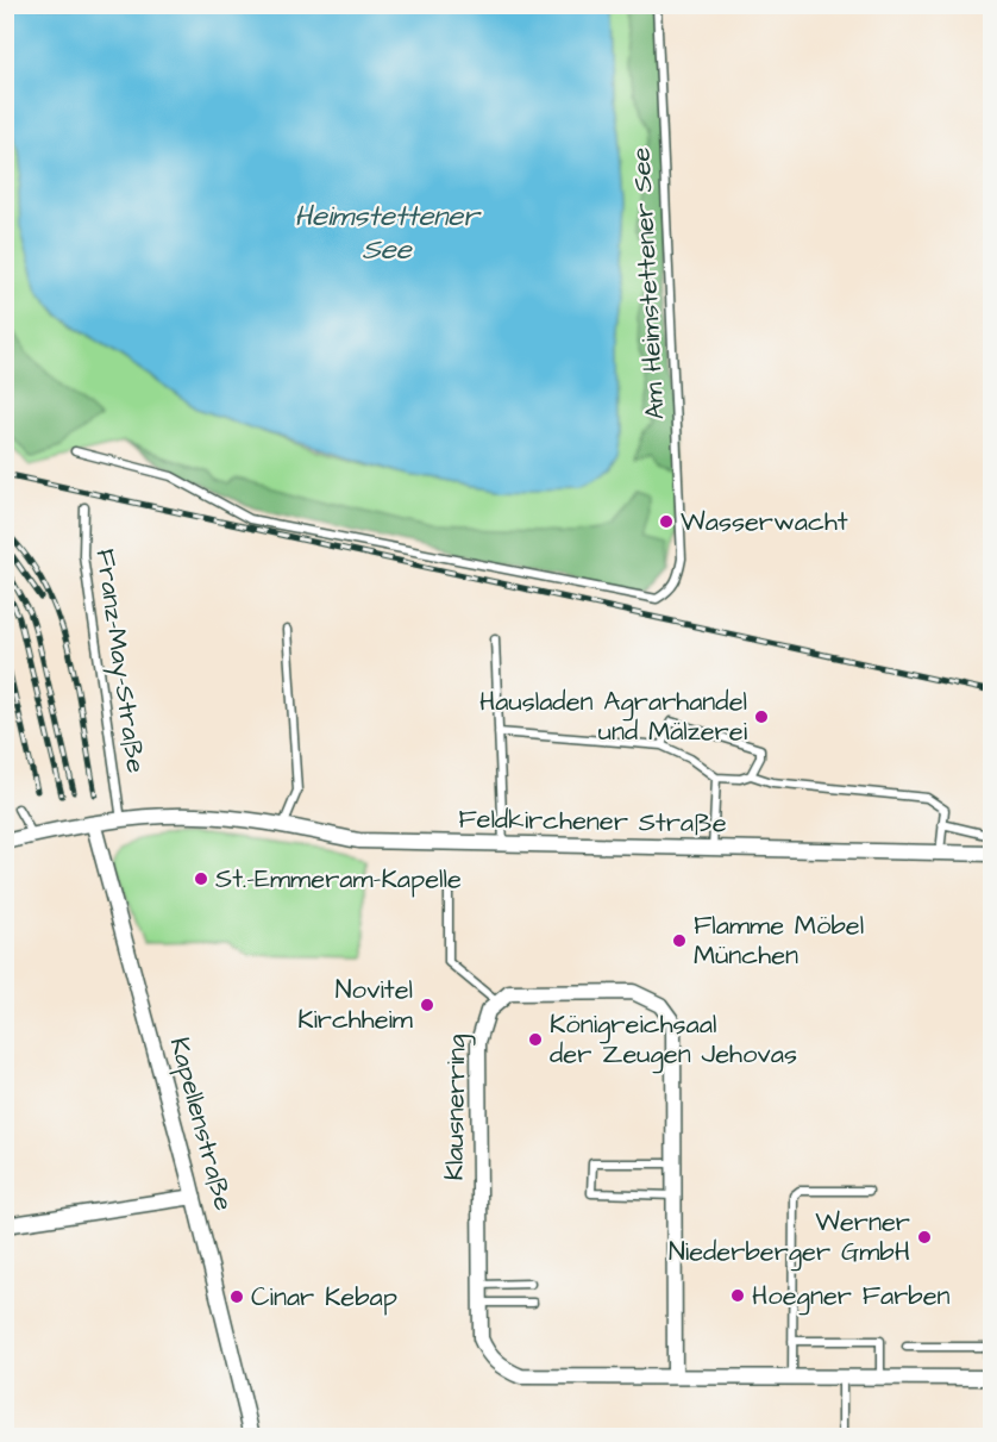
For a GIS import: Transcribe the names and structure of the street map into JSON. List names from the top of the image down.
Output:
{
  "streets": {
    "street": ["Feldkirchener Straße", "Klausnerring", "Kapellenstraße"],
    "lane": ["Am Heimstettener See", "Franz-May-Straße"]
  },
  "crossings": [
    ["Franz-May-Straße", "Feldkirchener Straße"],
    ["Feldkirchener Straße", "Kapellenstraße"]
  ],
  "water": ["Heimstettener See"],
  "places": [
    "Wasserwacht",
    "Hausladen Agrarhandel und Mälzerei",
    "St.-Emmeram-Kapelle",
    "Flamme Möbel München",
    "Novitel Kirchheim",
    "Königreichsaal der Zeugen Jehovas",
    "Werner Niederberger GmbH",
    "Hoegner Farben",
    "Cinar Kebap"
  ]
}
